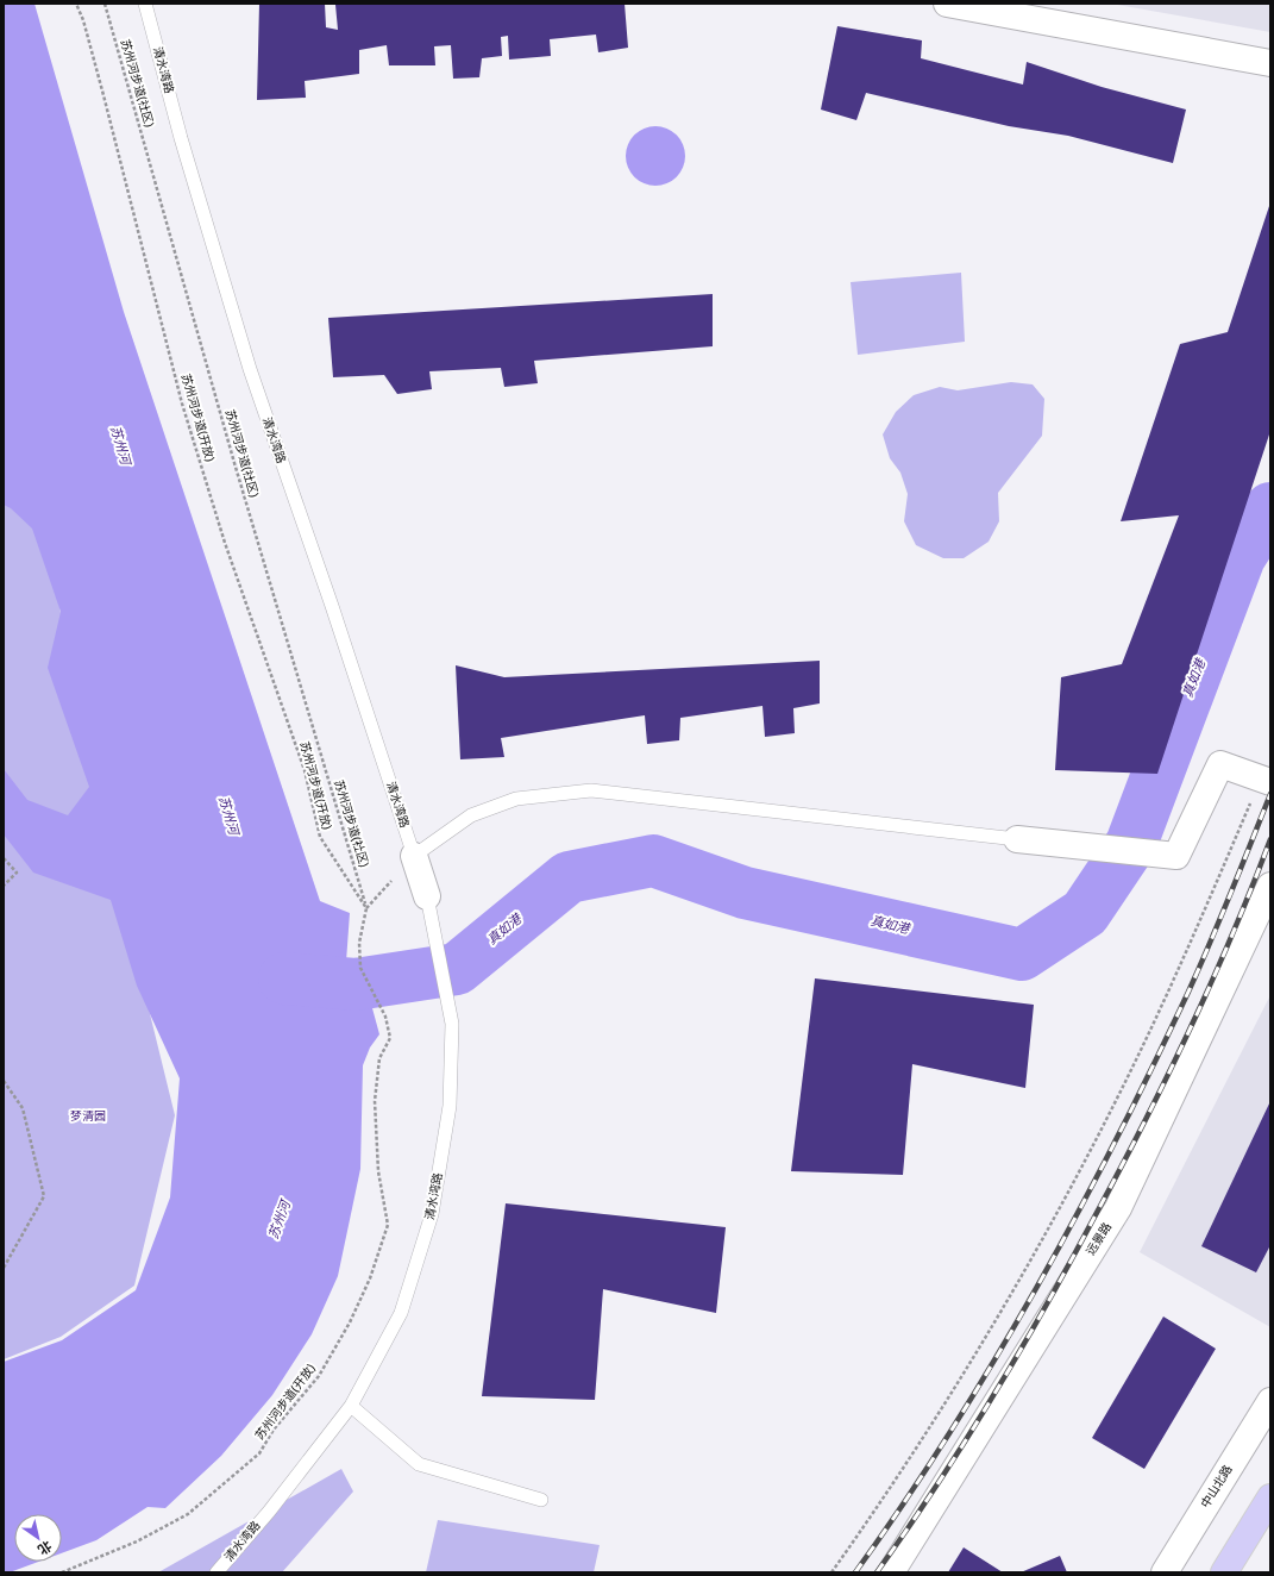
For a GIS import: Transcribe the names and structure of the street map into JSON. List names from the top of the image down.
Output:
{
  "streets": {
    "street": ["清水湾路", "远景路", "中山北路"],
    "path": ["苏州河步道(社区)", "苏州河步道(开放)"]
  },
  "crossings": [
    ["苏州河步道(社区)", "苏州河步道(开放)"]
  ],
  "water": ["苏州河", "真如港"],
  "parks": ["梦清园"],
  "north": "bottom right"
}
